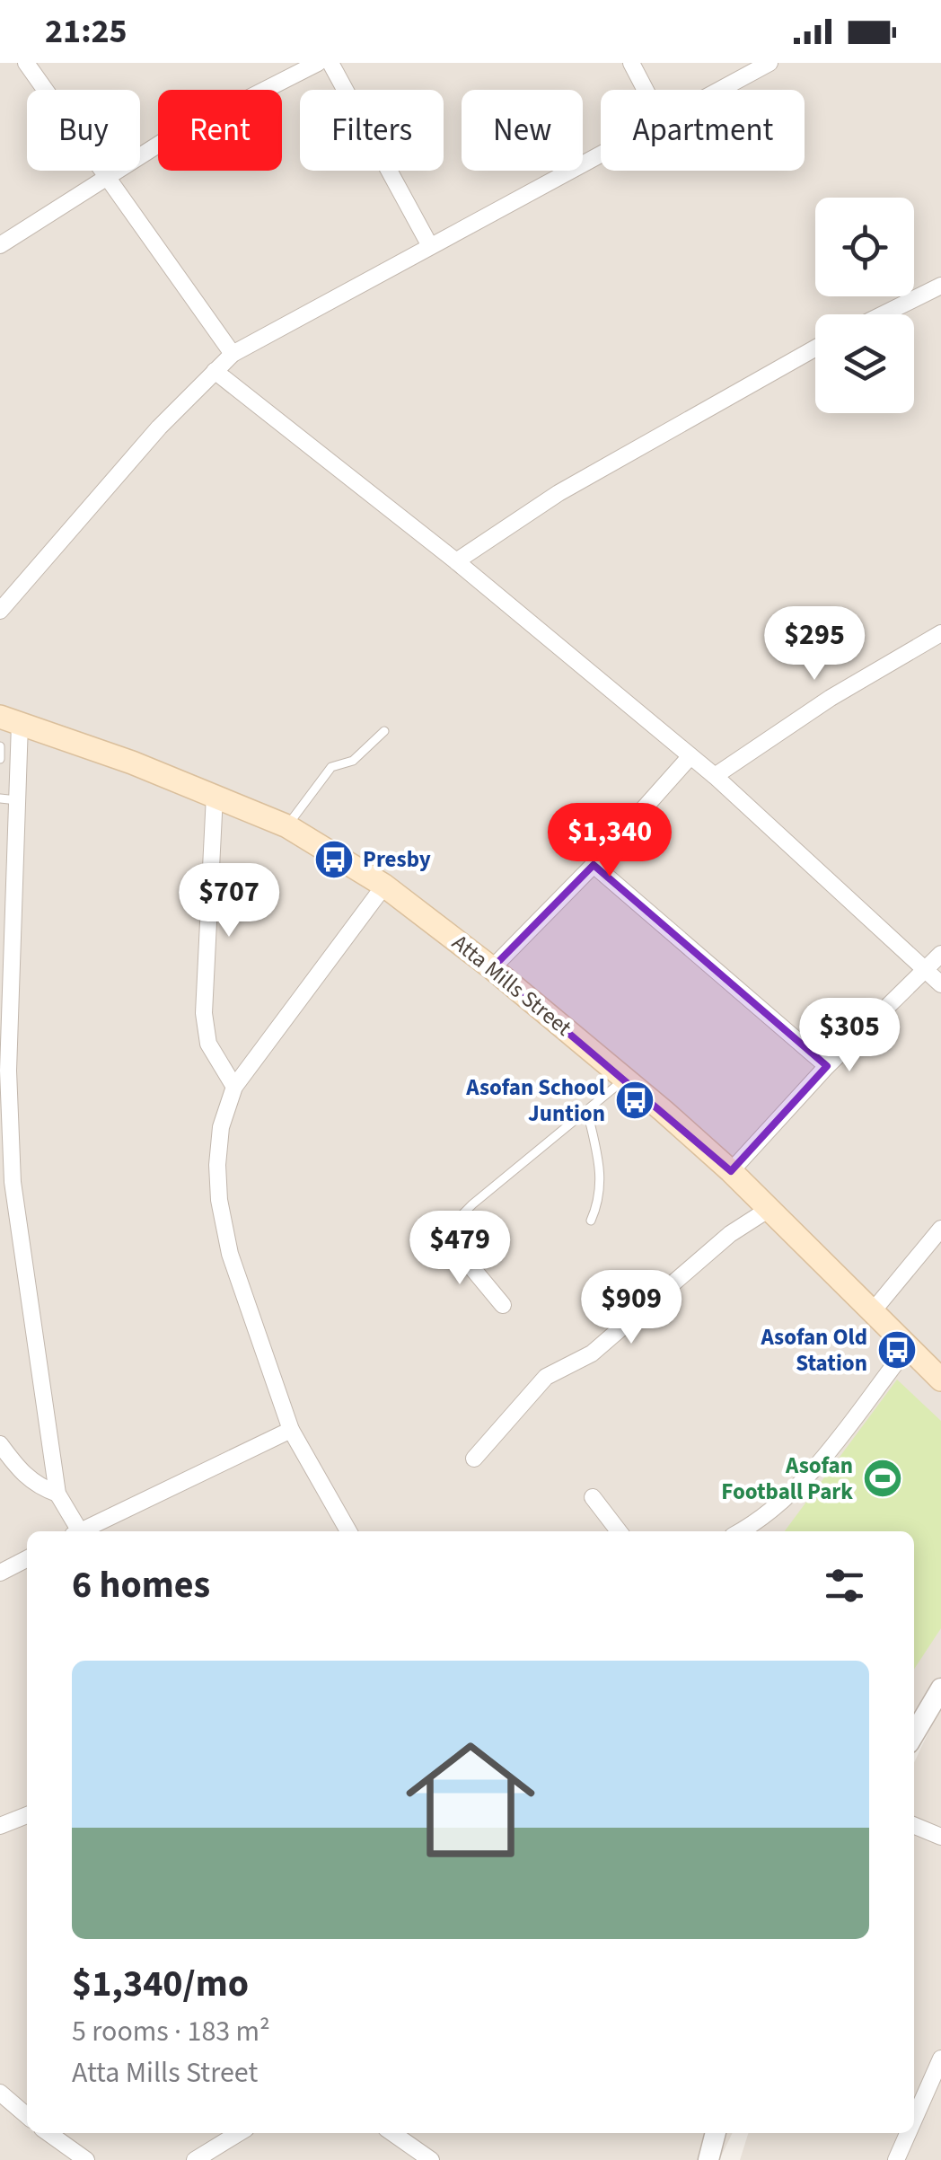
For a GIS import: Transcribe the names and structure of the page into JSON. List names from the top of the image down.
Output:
{
  "streets": {
    "main road": ["Atta Mills Street"]
  },
  "places": {
    "bus stop": ["Presby", "Asofan School Juntion", "Asofan Old Station"],
    "sports": ["Asofan Football Park"]
  },
  "page": {
    "status": "21:25",
    "chip": [
      "Buy",
      "Rent",
      "Filters",
      "New",
      "Apartment"
    ],
    "price": [
      "$295",
      "$1,340",
      "$707",
      "$305",
      "$479",
      "$909"
    ],
    "heading": "6 homes",
    "list": [
      {
        "name": "$1,340/mo",
        "note": "5 rooms · 183 m² · Atta Mills Street"
      }
    ]
  }
}
